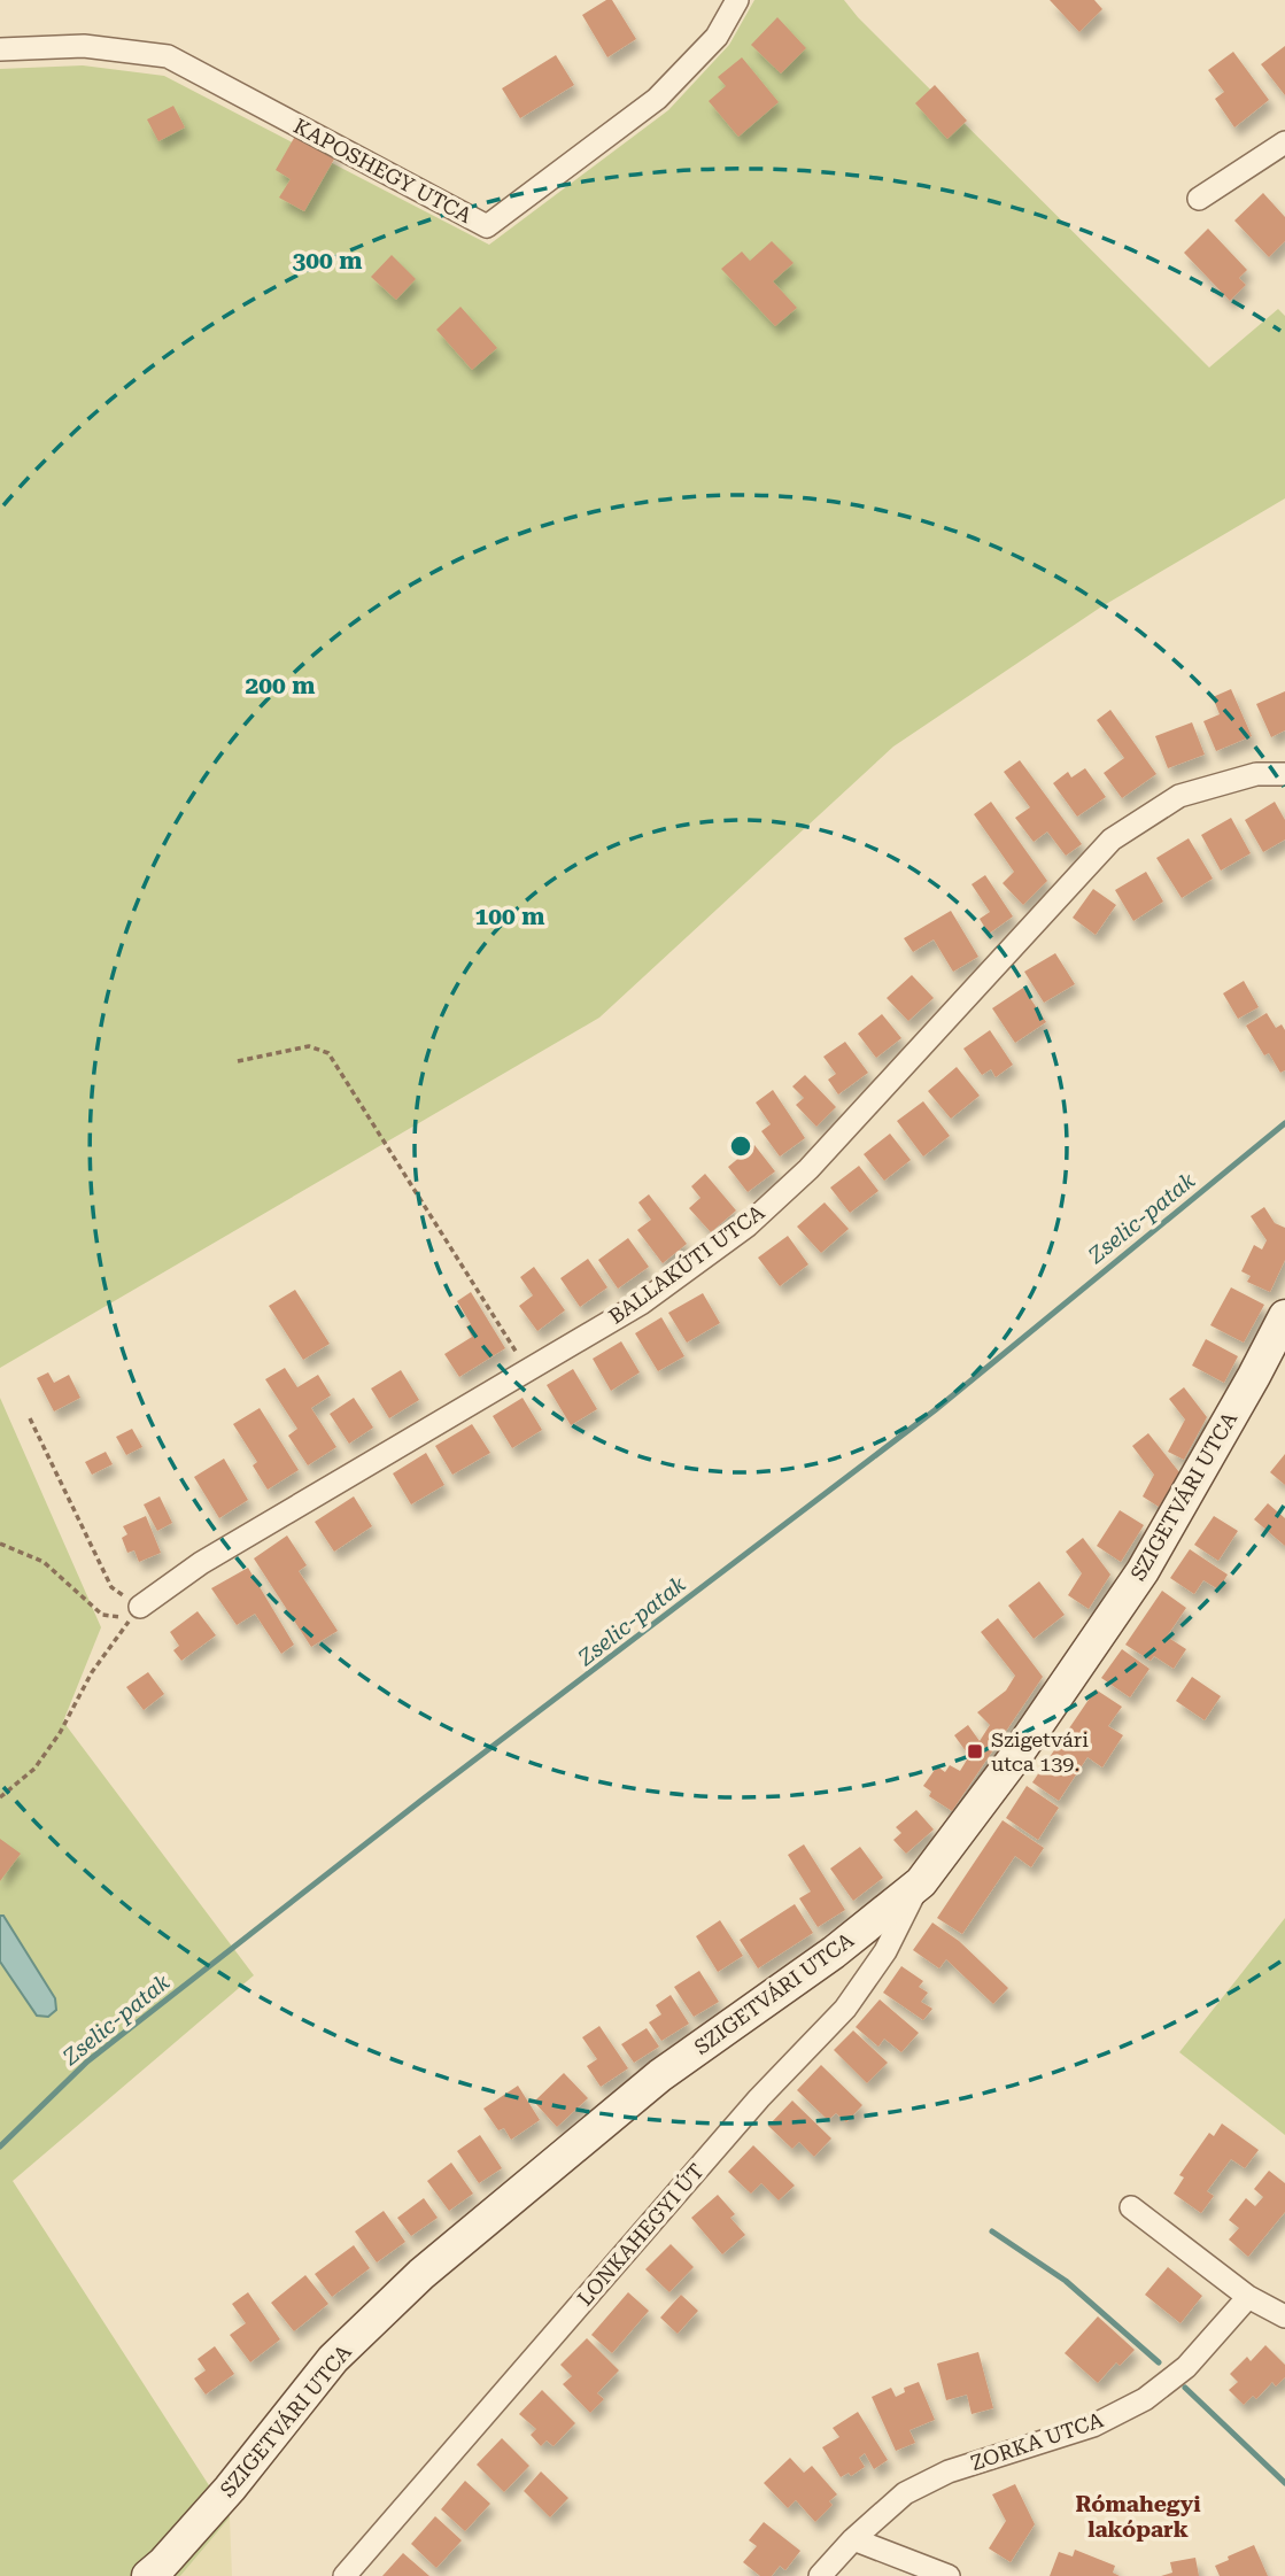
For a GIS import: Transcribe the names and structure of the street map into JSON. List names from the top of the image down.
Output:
{
  "streets": {
    "street": [
      "KAPOSHEGY UTCA",
      "BALLAKÚTI UTCA",
      "SZIGETVÁRI UTCA",
      "LONKAHEGYI ÚT",
      "ZORKA UTCA"
    ]
  },
  "crossings": [
    ["SZIGETVÁRI UTCA", "LONKAHEGYI ÚT"]
  ],
  "districts": ["Rómahegyi lakópark"],
  "water": ["Zselic-patak"],
  "places": {
    "transit": ["Szigetvári utca 139."]
  },
  "rings": ["300 m", "200 m", "100 m"]
}
